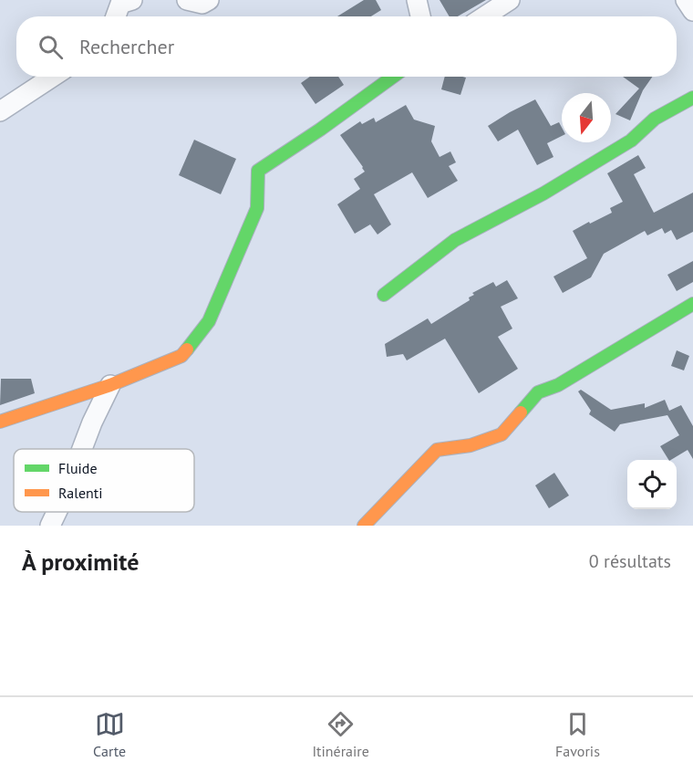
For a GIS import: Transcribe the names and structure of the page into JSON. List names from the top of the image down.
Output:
{
  "legend": ["Fluide", "Ralenti"],
  "north": "bottom",
  "page": {
    "search": "Rechercher",
    "heading": ["À proximité", "0 résultats"],
    "nav": ["Carte", "Itinéraire", "Favoris"]
  }
}
